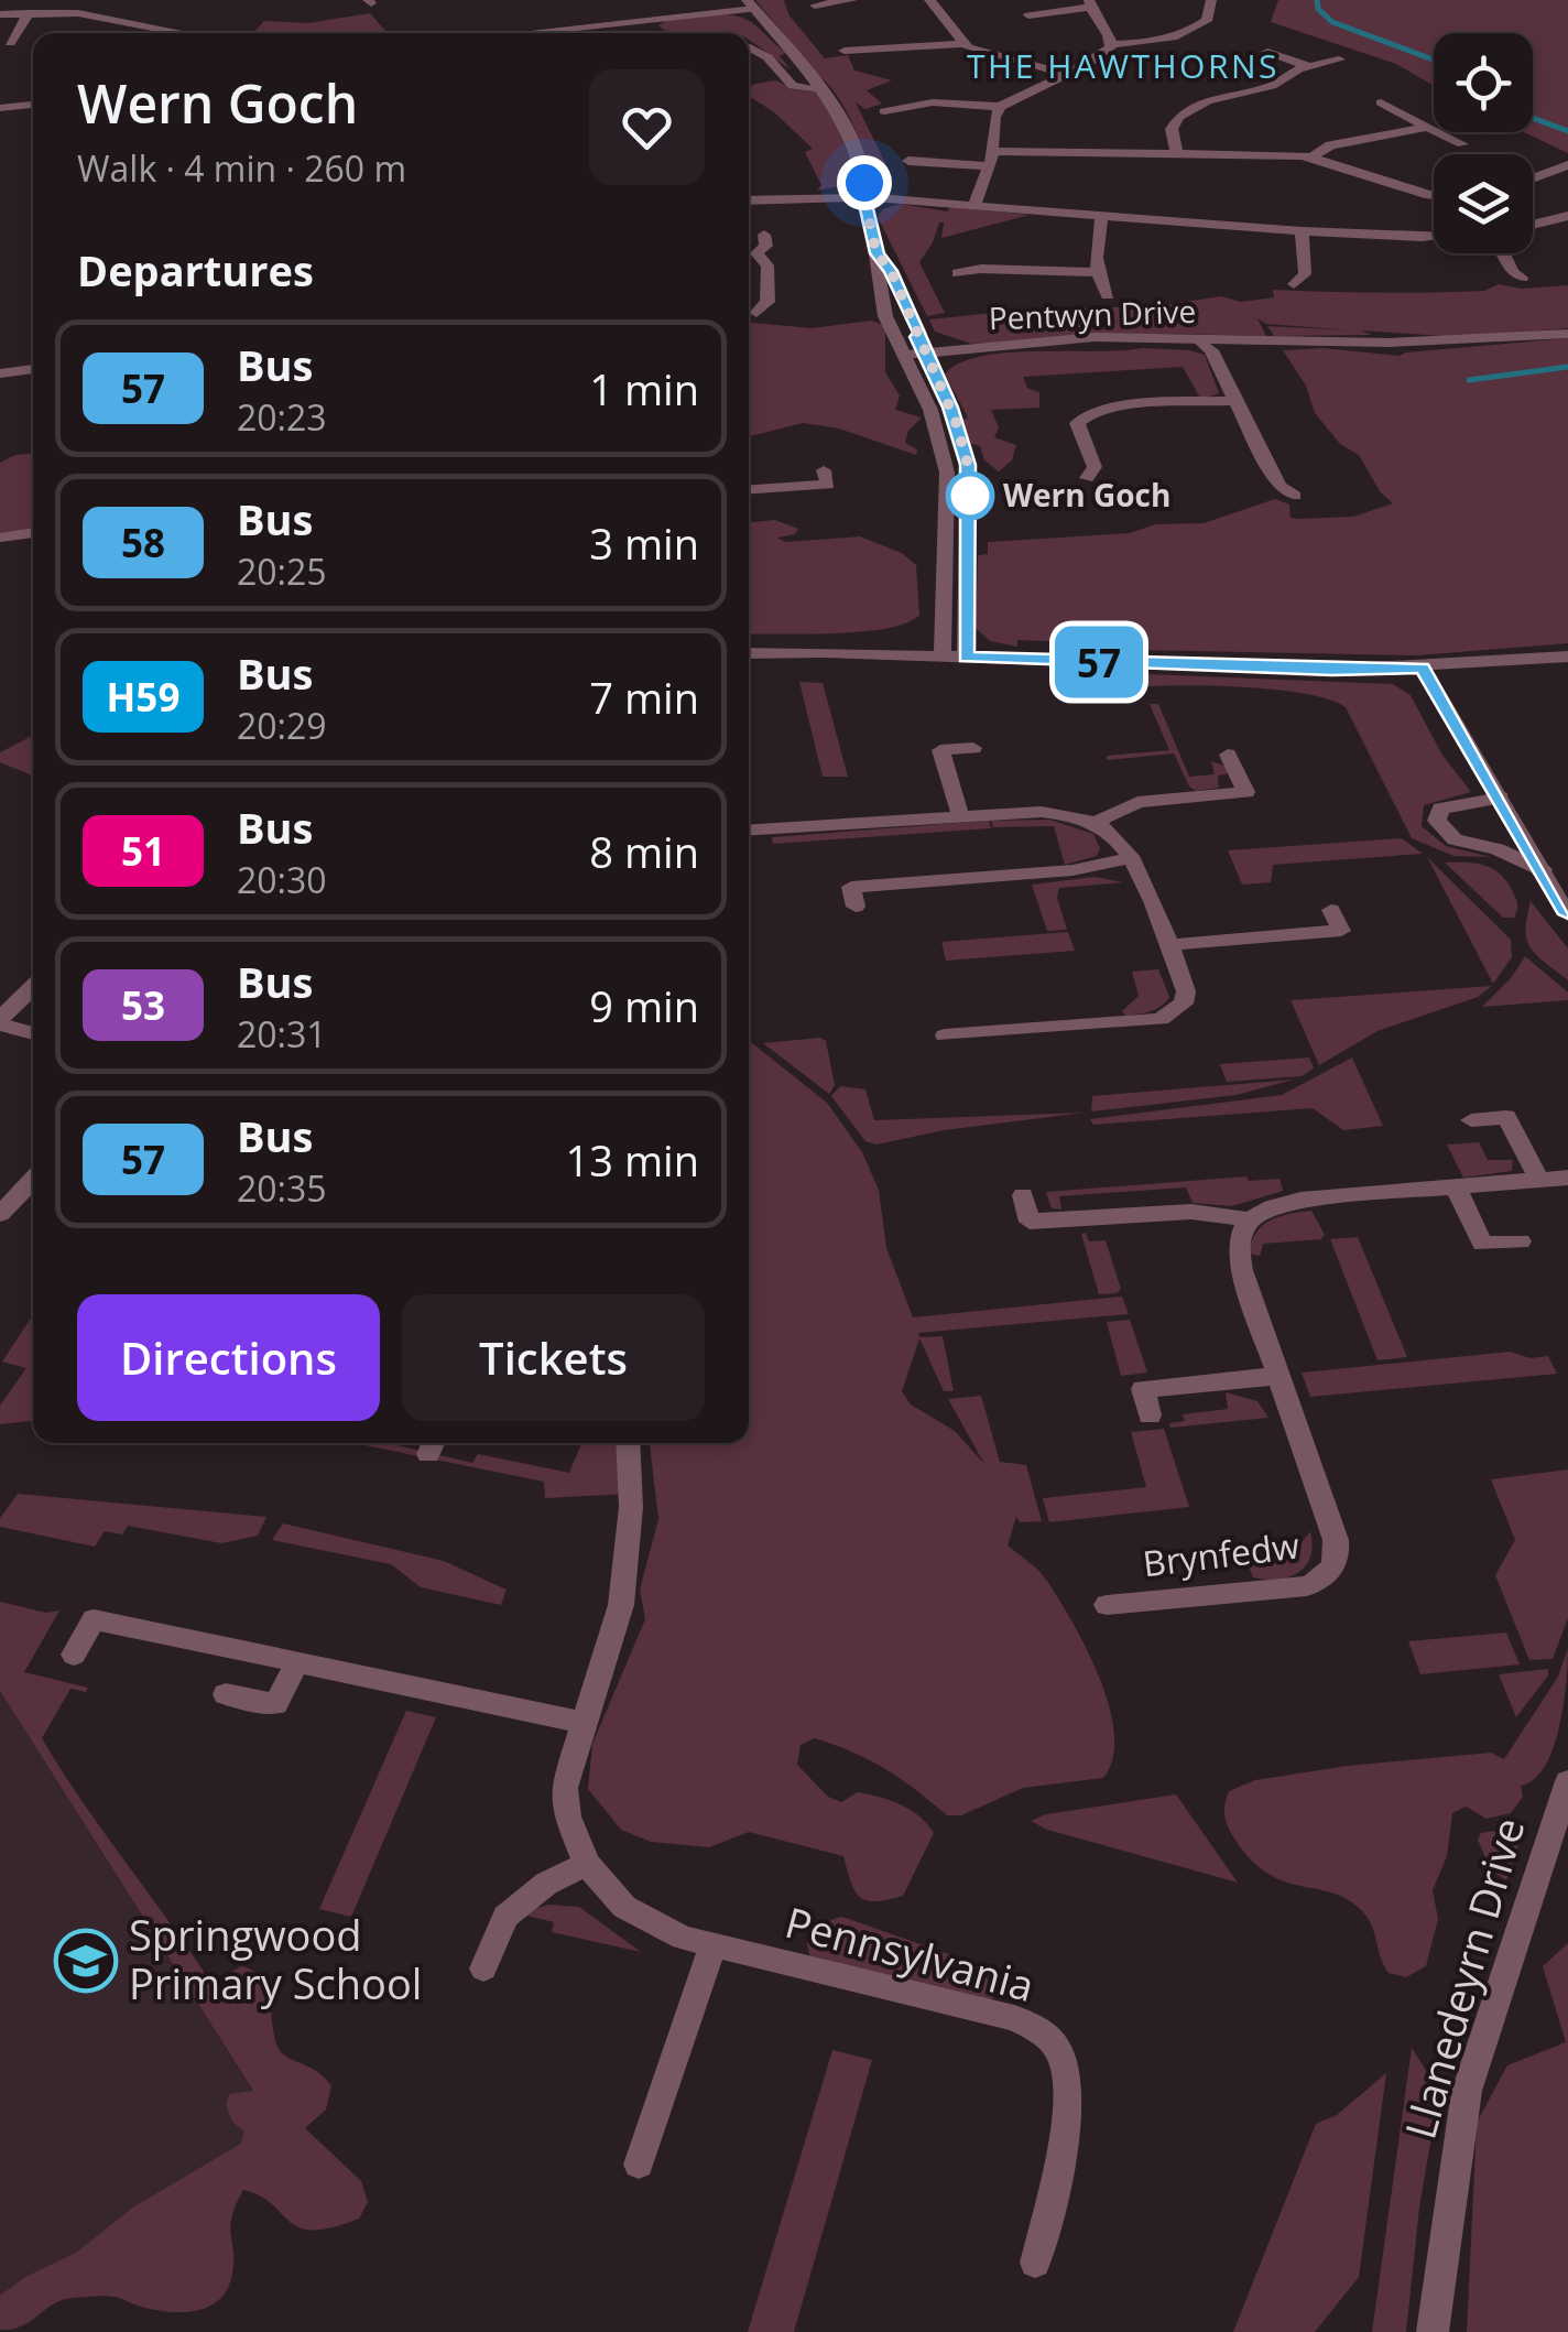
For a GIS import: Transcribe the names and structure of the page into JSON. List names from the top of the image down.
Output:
{
  "streets": {
    "street": [
      "Pentwyn Drive",
      "Brynfedw",
      "Pennsylvania",
      "Llanedeyrn Drive"
    ]
  },
  "districts": ["THE HAWTHORNS"],
  "places": {
    "other": ["Wern Goch"],
    "school or university": ["Springwood Primary School"]
  },
  "lines": ["bus line 57"],
  "page": {
    "on_map": "57",
    "heading": [
      ["Wern Goch", "Walk · 4 min · 260 m"],
      "Departures"
    ],
    "list": [
      {
        "mark": "57",
        "name": "Bus",
        "note": "20:23",
        "value": "1 min"
      },
      {
        "mark": "58",
        "name": "Bus",
        "note": "20:25",
        "value": "3 min"
      },
      {
        "mark": "H59",
        "name": "Bus",
        "note": "20:29",
        "value": "7 min"
      },
      {
        "mark": "51",
        "name": "Bus",
        "note": "20:30",
        "value": "8 min"
      },
      {
        "mark": "53",
        "name": "Bus",
        "note": "20:31",
        "value": "9 min"
      },
      {
        "mark": "57",
        "name": "Bus",
        "note": "20:35",
        "value": "13 min"
      }
    ],
    "buttons": ["Directions", "Tickets"]
  }
}
